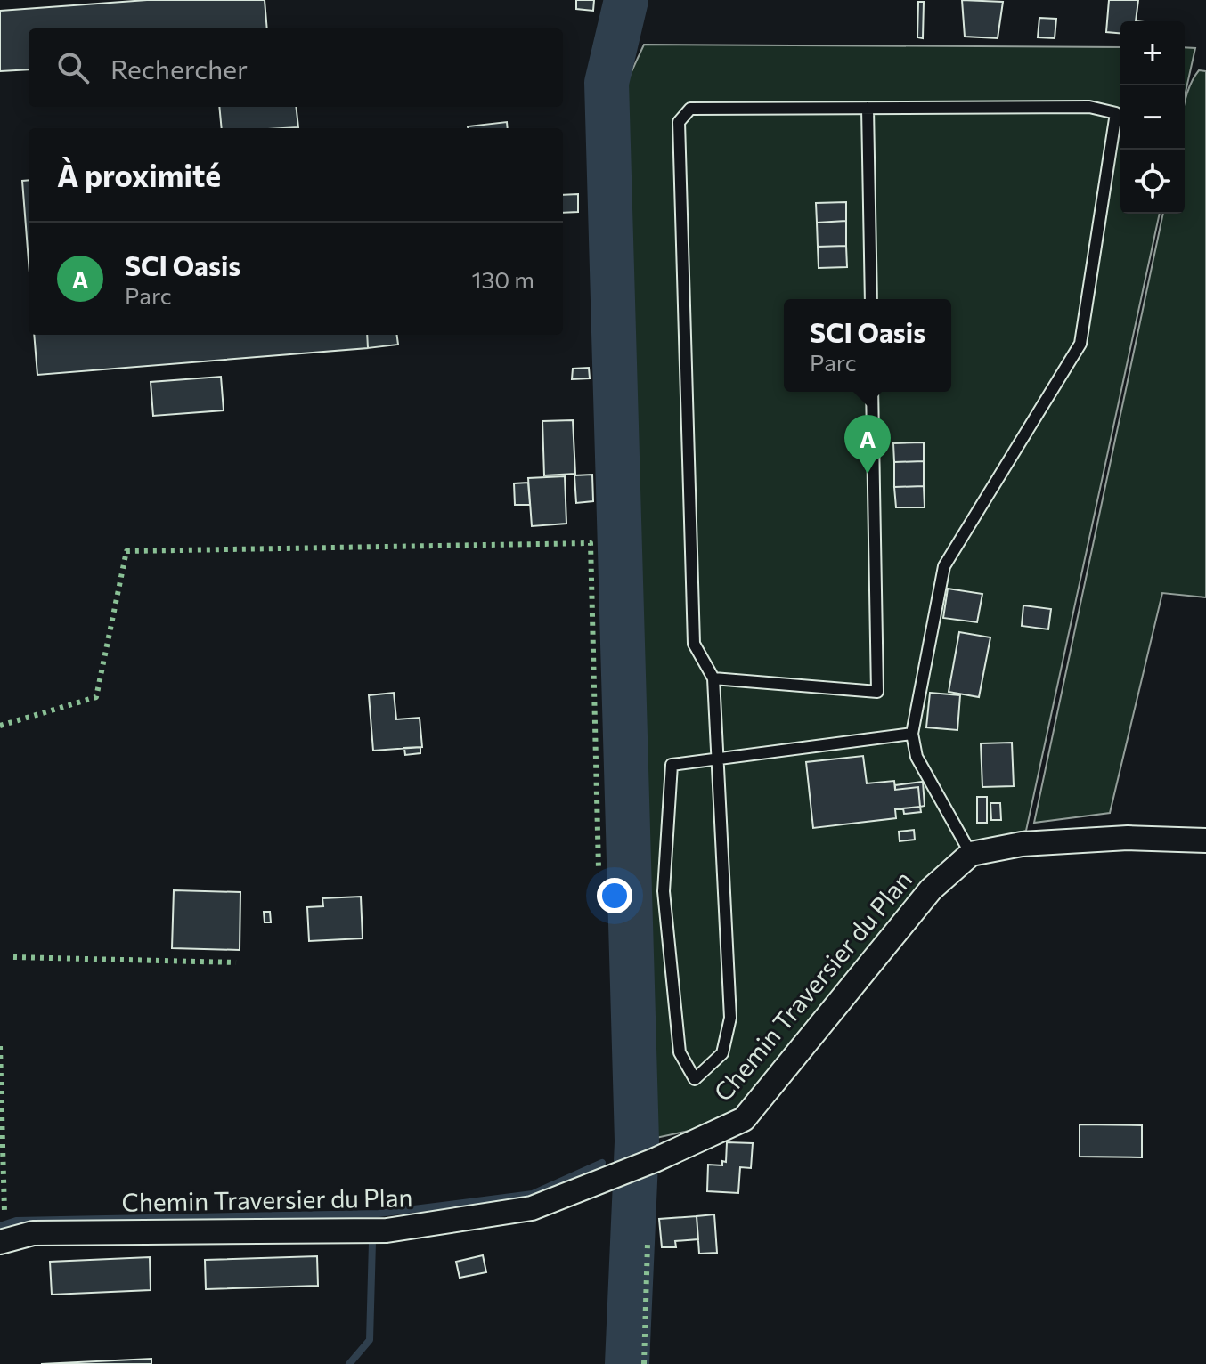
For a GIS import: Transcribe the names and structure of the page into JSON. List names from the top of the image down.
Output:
{
  "streets": {
    "street": ["Chemin Traversier du Plan"]
  },
  "page": {
    "map_buttons": ["+", "−"],
    "search": "Rechercher",
    "heading": "À proximité",
    "list": [
      {
        "mark": "A",
        "name": "SCI Oasis",
        "note": "Parc",
        "value": "130 m"
      }
    ],
    "popup": ["SCI Oasis", "Parc"],
    "pins": "A"
  }
}
